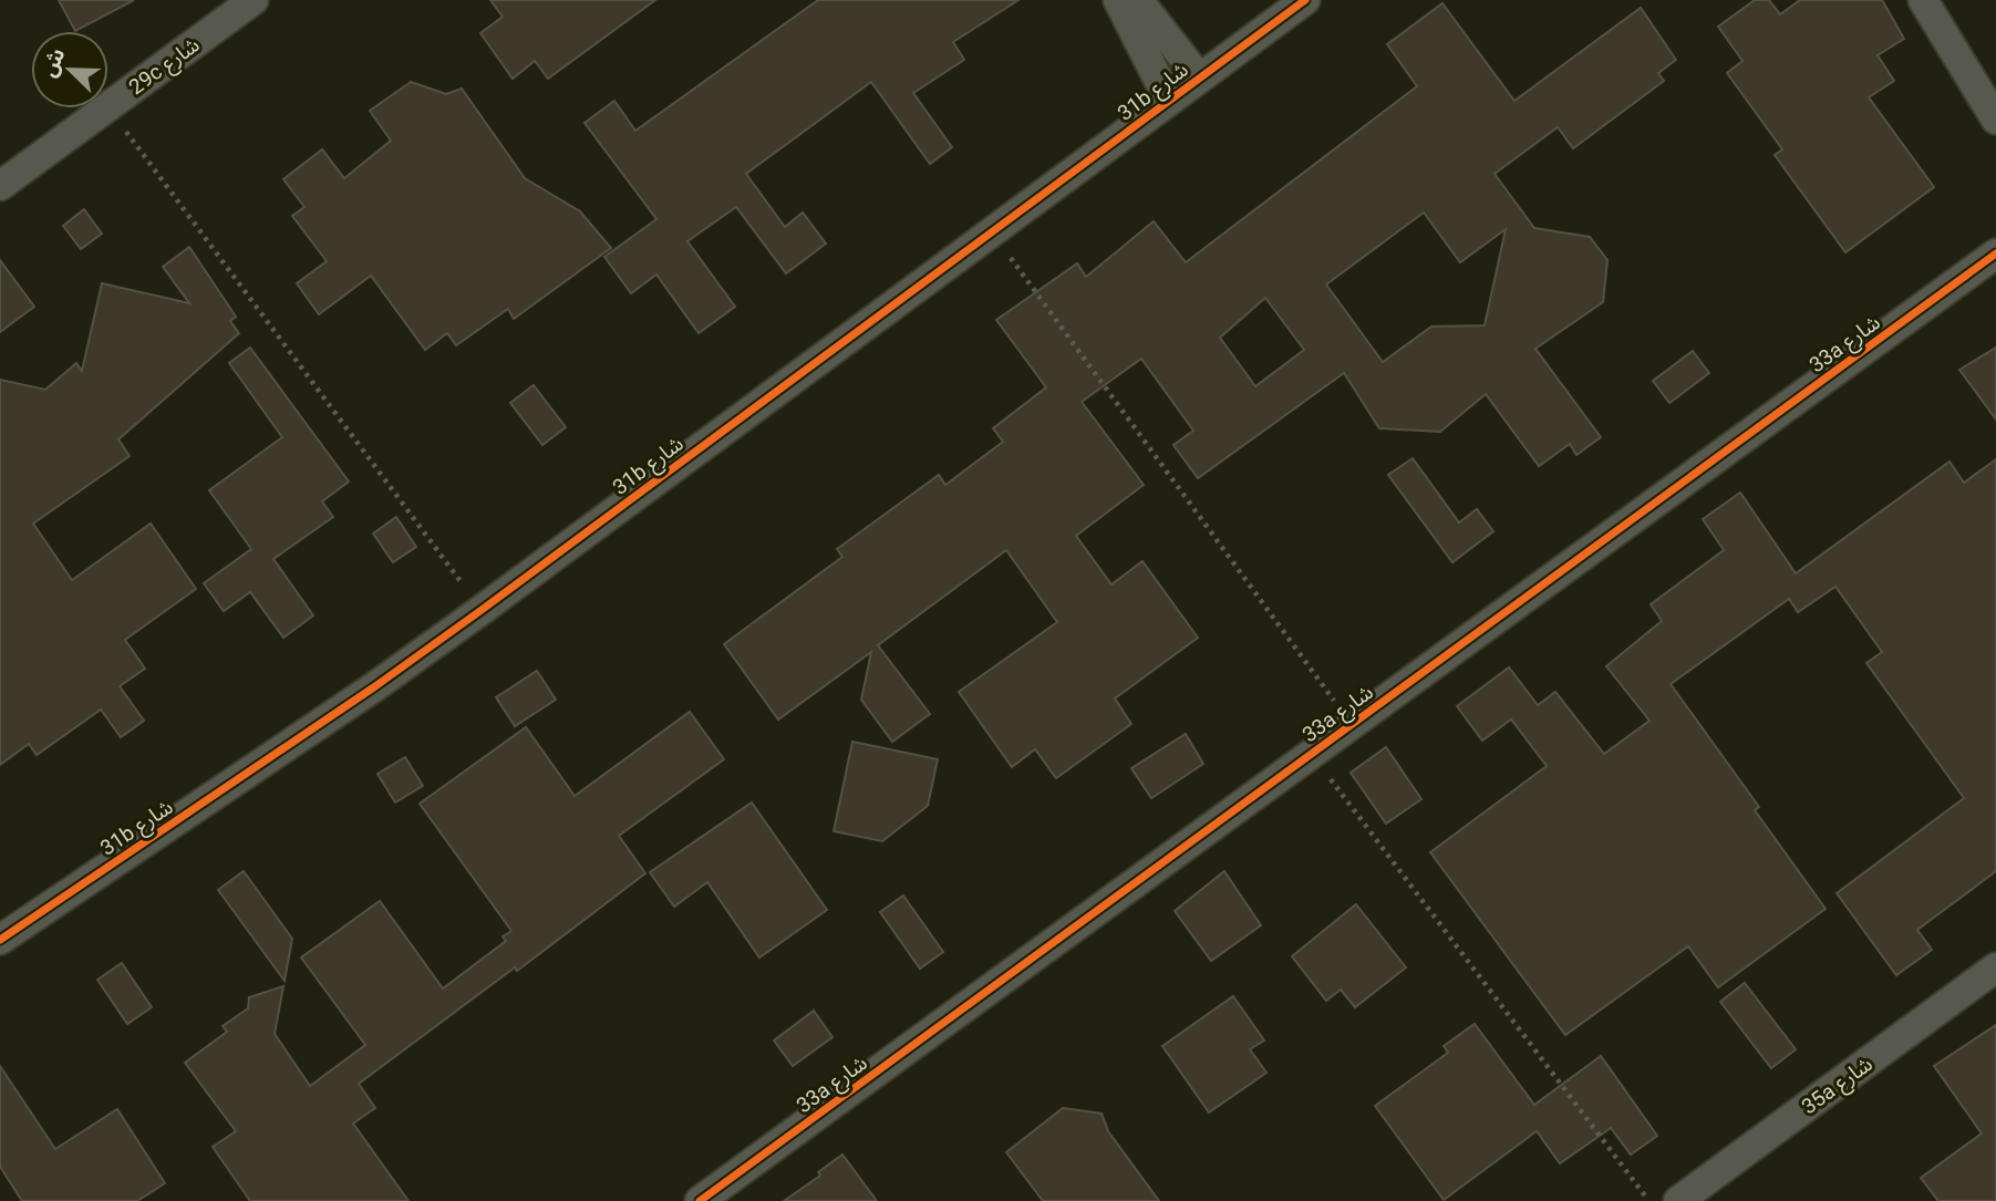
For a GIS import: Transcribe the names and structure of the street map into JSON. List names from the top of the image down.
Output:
{
  "streets": {
    "street": [
      "29c شارع",
      "31b شارع",
      "33a شارع",
      "35a شارع"
    ]
  },
  "north": "top left"
}
